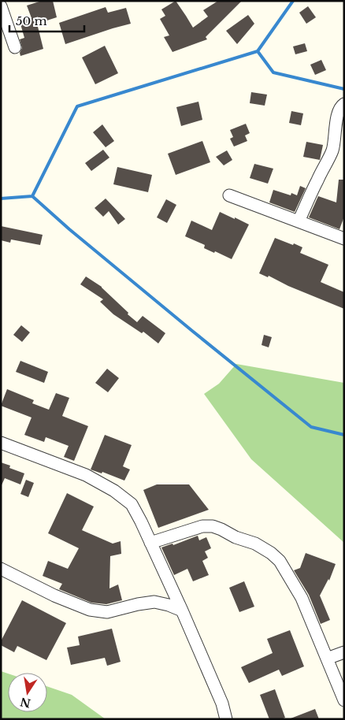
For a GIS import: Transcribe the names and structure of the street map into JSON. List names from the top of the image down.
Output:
{
  "scale_bar": "50 m",
  "north": "bottom"
}
